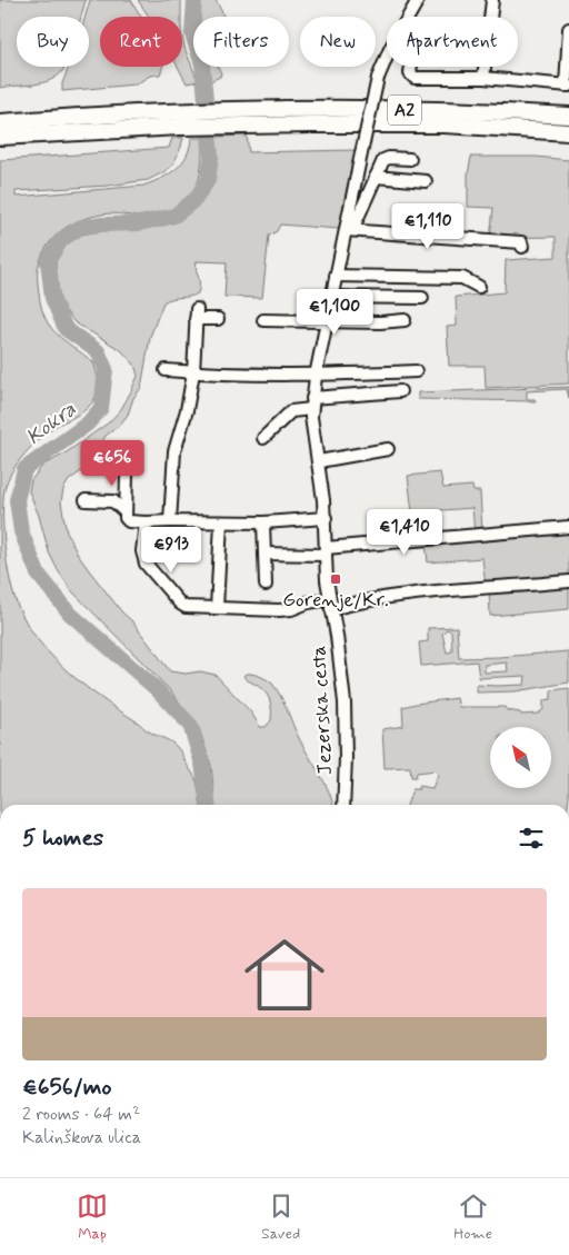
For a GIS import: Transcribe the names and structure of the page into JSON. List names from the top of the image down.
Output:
{
  "streets": {
    "highway": ["A2"],
    "street": ["Jezerska cesta"]
  },
  "water": ["Kokra"],
  "places": {
    "transit": ["Gorenje/Kr."]
  },
  "north": "top left",
  "page": {
    "chip": [
      "Buy",
      "Rent",
      "Filters",
      "New",
      "Apartment"
    ],
    "price": [
      "€1,110",
      "€1,100",
      "€656",
      "€1,410",
      "€913"
    ],
    "heading": "5 homes",
    "list": [
      {
        "name": "€656/mo",
        "note": "2 rooms · 64 m² · Kalinškova ulica"
      }
    ],
    "tabs": ["Map", "Saved", "Home"]
  }
}
